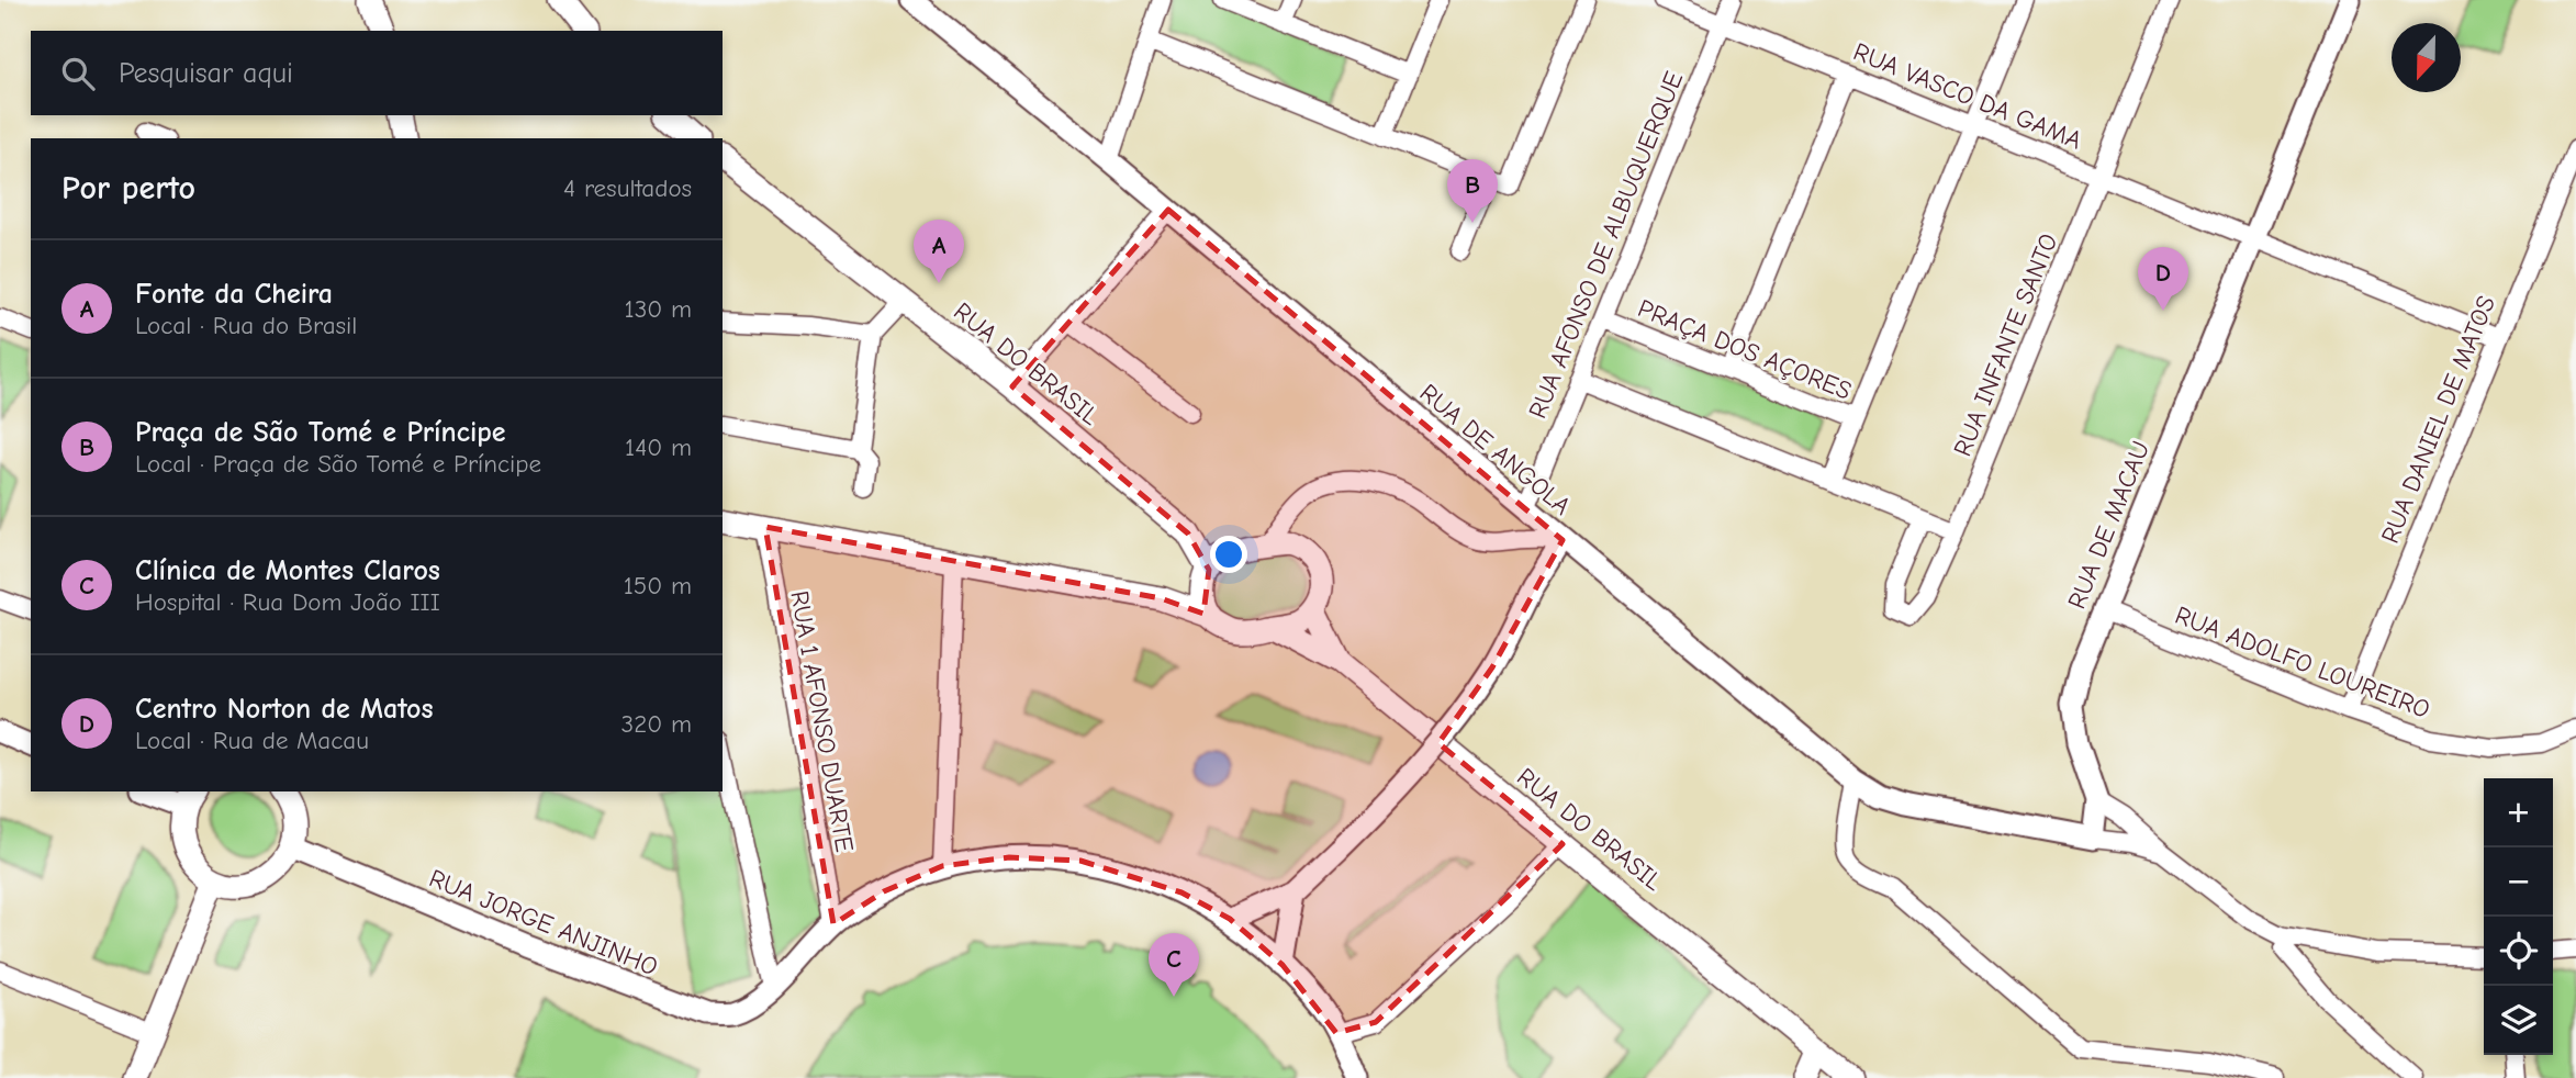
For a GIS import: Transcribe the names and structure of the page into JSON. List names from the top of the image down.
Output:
{
  "streets": {
    "main road": ["RUA DO BRASIL"],
    "street": [
      "RUA VASCO DA GAMA",
      "RUA AFONSO DE ALBUQUERQUE",
      "RUA INFANTE SANTO",
      "PRAÇA DOS AÇORES",
      "RUA DANIEL DE MATOS",
      "RUA DE ANGOLA",
      "RUA DE MACAU",
      "RUA ADOLFO LOUREIRO",
      "RUA 1 AFONSO DUARTE",
      "RUA JORGE ANJINHO"
    ]
  },
  "crossings": [
    ["RUA VASCO DA GAMA", "RUA AFONSO DE ALBUQUERQUE"],
    ["RUA VASCO DA GAMA", "RUA INFANTE SANTO"],
    ["RUA VASCO DA GAMA", "RUA DANIEL DE MATOS"],
    ["RUA VASCO DA GAMA", "RUA DE MACAU"],
    ["RUA AFONSO DE ALBUQUERQUE", "PRAÇA DOS AÇORES"],
    ["RUA AFONSO DE ALBUQUERQUE", "RUA DE ANGOLA"],
    ["RUA DANIEL DE MATOS", "RUA ADOLFO LOUREIRO"],
    ["RUA DE ANGOLA", "RUA DE MACAU"],
    ["RUA DE MACAU", "RUA ADOLFO LOUREIRO"],
    ["RUA 1 AFONSO DUARTE", "RUA JORGE ANJINHO"]
  ],
  "north": "bottom",
  "page": {
    "search": "Pesquisar aqui",
    "heading": ["Por perto", "4 resultados"],
    "pins": [
      "B",
      "A",
      "D",
      "C"
    ],
    "list": [
      {
        "mark": "A",
        "name": "Fonte da Cheira",
        "note": "Local · Rua do Brasil",
        "value": "130 m"
      },
      {
        "mark": "B",
        "name": "Praça de São Tomé e Príncipe",
        "note": "Local · Praça de São Tomé e Príncipe",
        "value": "140 m"
      },
      {
        "mark": "C",
        "name": "Clínica de Montes Claros",
        "note": "Hospital · Rua Dom João III",
        "value": "150 m"
      },
      {
        "mark": "D",
        "name": "Centro Norton de Matos",
        "note": "Local · Rua de Macau",
        "value": "320 m"
      }
    ],
    "map_buttons": ["+", "−"]
  }
}
